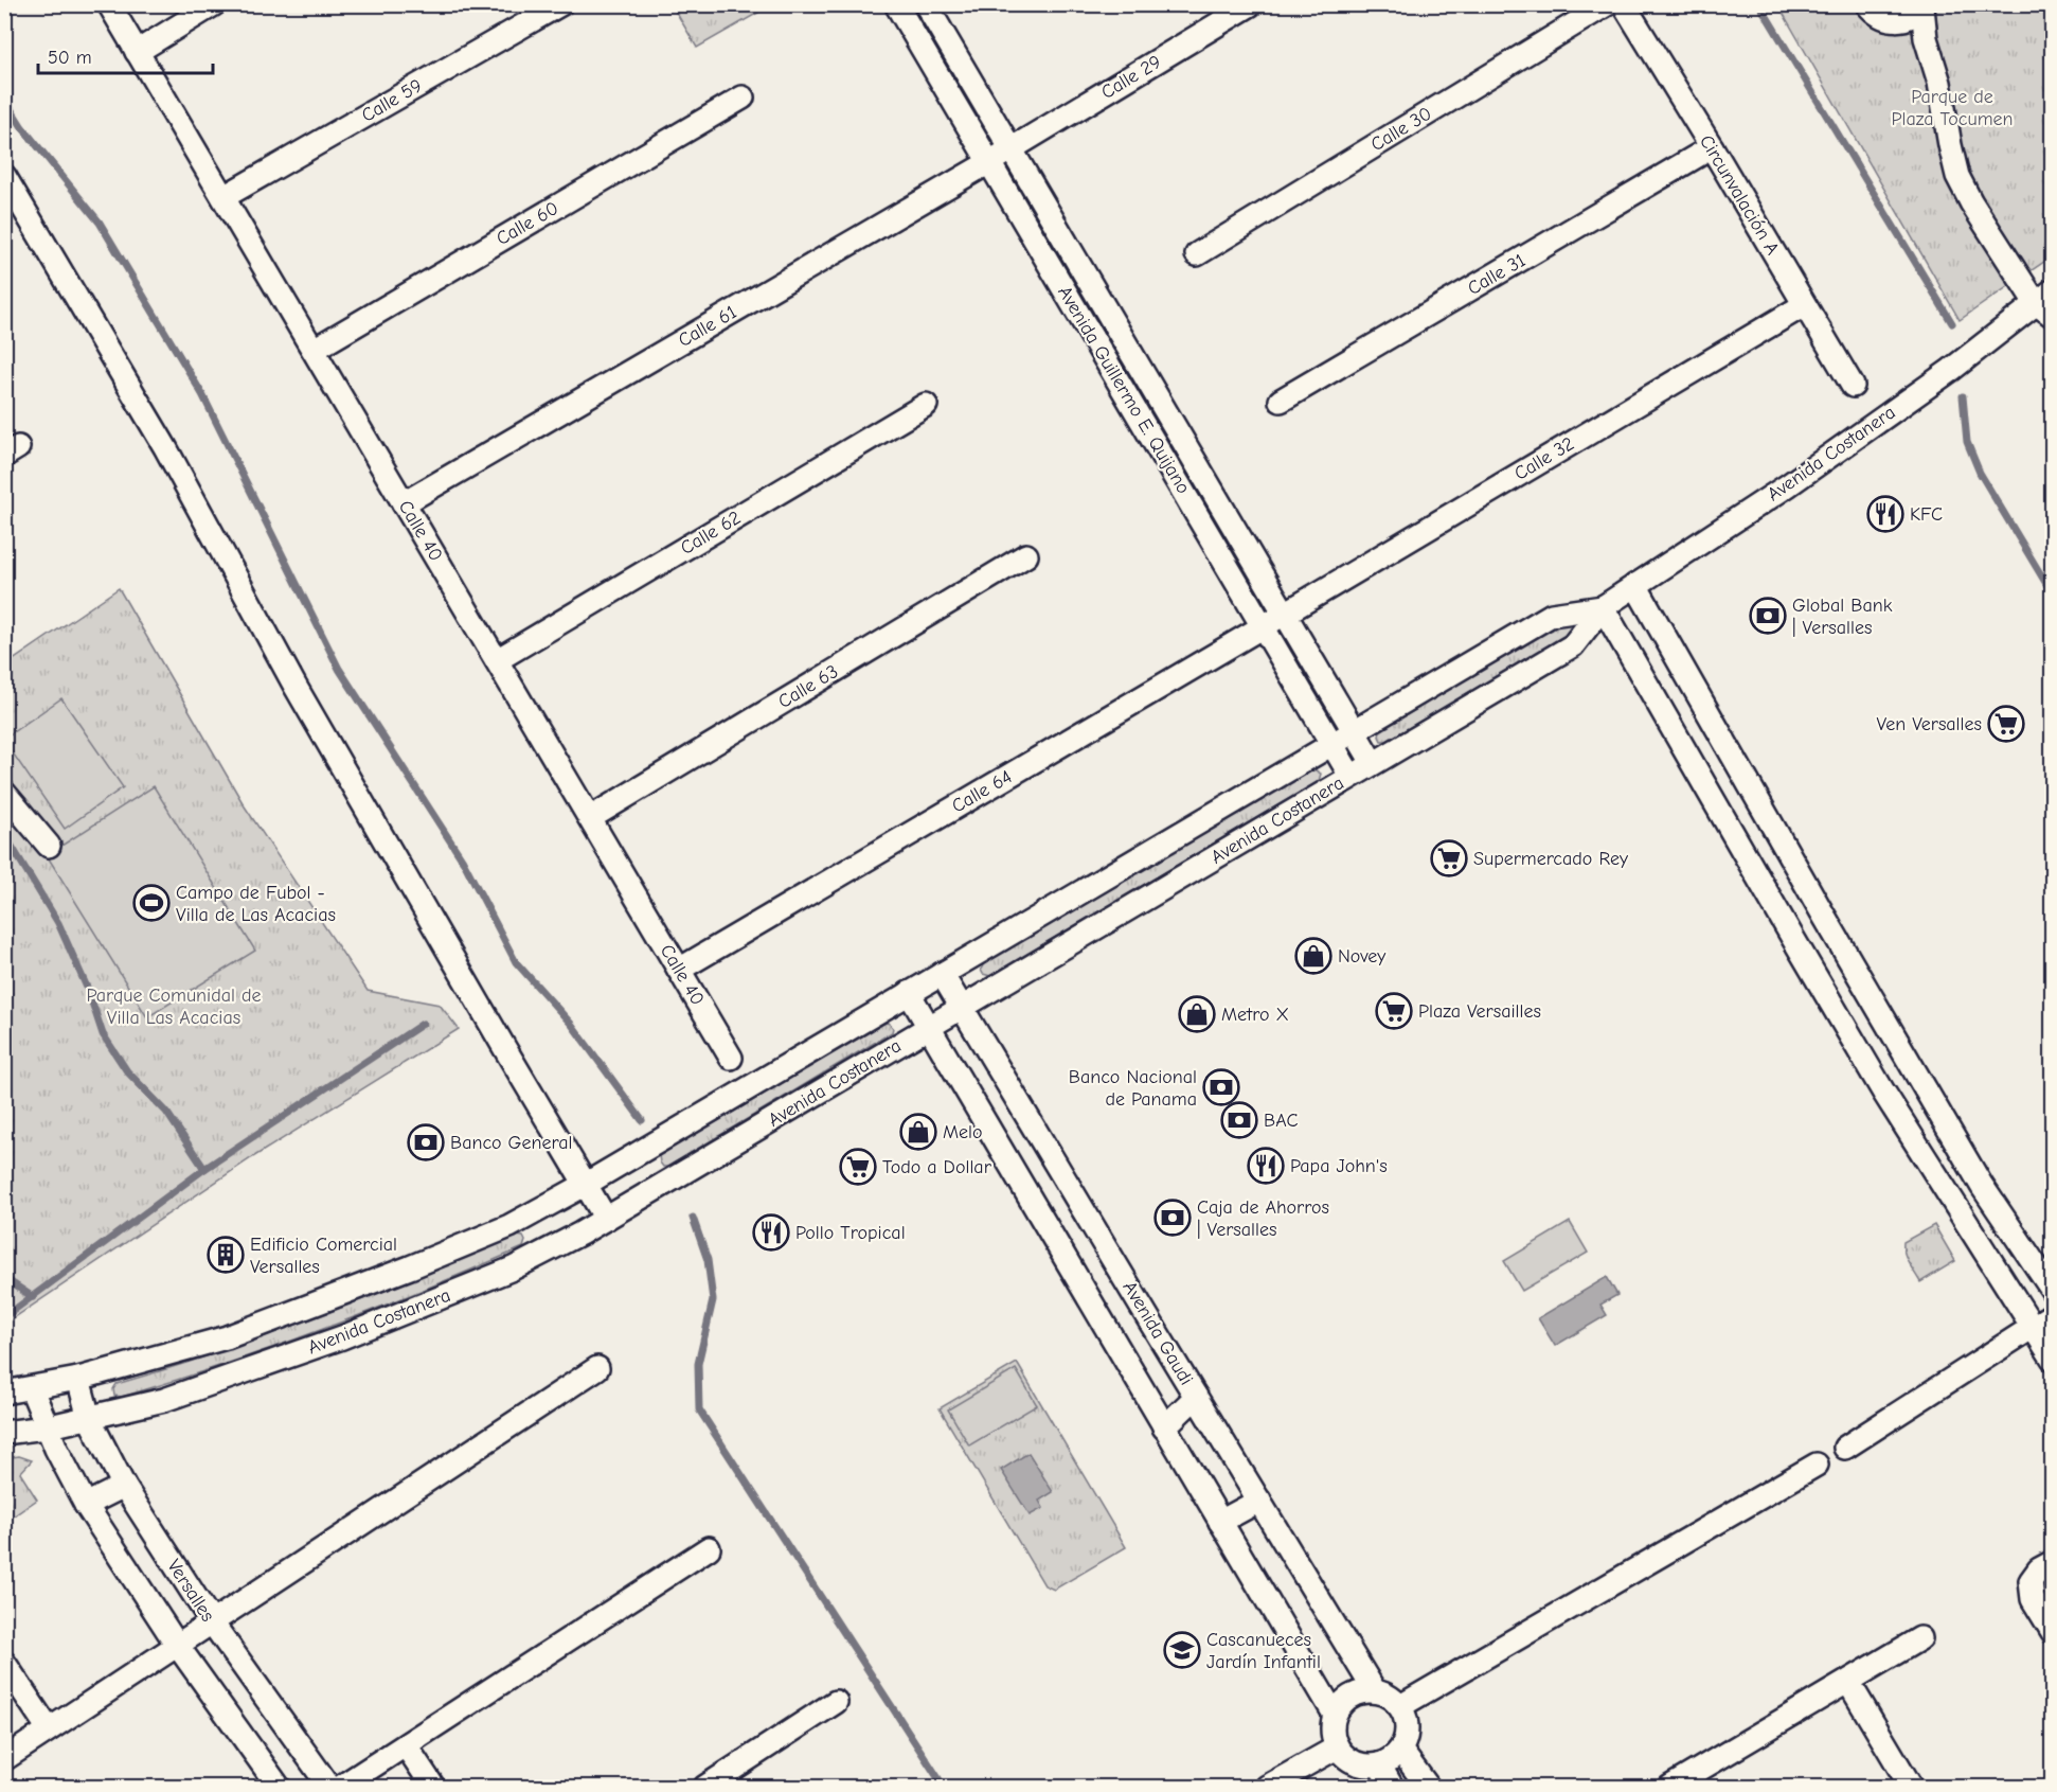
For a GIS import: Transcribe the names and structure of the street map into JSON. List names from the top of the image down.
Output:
{
  "streets": {
    "street": [
      "Calle 29",
      "Calle 59",
      "Calle 30",
      "Circunvalación A",
      "Calle 60",
      "Calle 31",
      "Calle 61",
      "Avenida Guillermo E. Quijano",
      "Avenida Costanera",
      "Calle 32",
      "Calle 40",
      "Calle 62",
      "Calle 63",
      "Calle 64",
      "Avenida Gaudi",
      "Versalles"
    ]
  },
  "crossings": [
    ["Calle 29", "Calle 61"],
    ["Calle 29", "Avenida Guillermo E. Quijano"],
    ["Calle 59", "Calle 40"],
    ["Circunvalación A", "Calle 31"],
    ["Circunvalación A", "Calle 32"],
    ["Calle 60", "Calle 40"],
    ["Calle 61", "Avenida Guillermo E. Quijano"],
    ["Calle 61", "Calle 40"],
    ["Avenida Guillermo E. Quijano", "Avenida Costanera"],
    ["Avenida Guillermo E. Quijano", "Calle 32"],
    ["Avenida Guillermo E. Quijano", "Calle 64"],
    ["Avenida Costanera", "Avenida Gaudi"],
    ["Avenida Costanera", "Versalles"],
    ["Calle 32", "Calle 64"],
    ["Calle 40", "Calle 62"],
    ["Calle 40", "Calle 63"],
    ["Calle 40", "Calle 64"]
  ],
  "parks": ["Parque de Plaza Tocumen", "Parque Comunidal de Villa Las Acacias"],
  "places": {
    "restaurant": ["KFC", "Papa John's", "Pollo Tropical"],
    "bank": [
      "Global Bank | Versalles",
      "Banco Nacional de Panama",
      "BAC",
      "Banco General",
      "Caja de Ahorros | Versalles"
    ],
    "supermarket": [
      "Ven Versalles",
      "Supermercado Rey",
      "Plaza Versailles",
      "Todo a Dollar"
    ],
    "sports": ["Campo de Fubol - Villa de Las Acacias"],
    "shop": ["Novey", "Metro X", "Melo"],
    "building": ["Edificio Comercial Versalles"],
    "school or university": ["Cascanueces Jardín Infantil"]
  },
  "scale_bar": "50 m"
}
